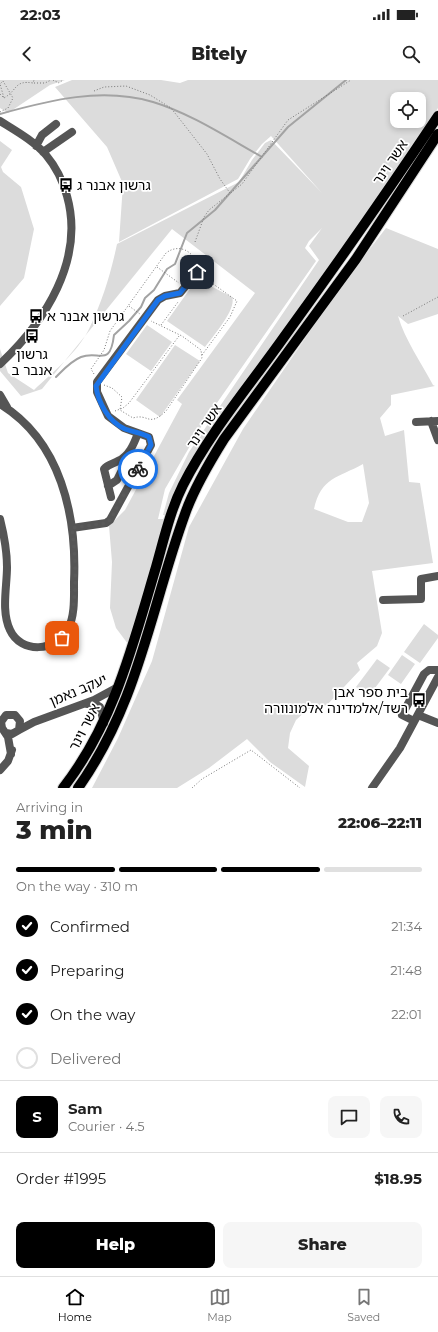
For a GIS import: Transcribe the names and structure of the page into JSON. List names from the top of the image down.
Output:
{
  "streets": {
    "main road": ["אשר וינר"],
    "street": ["יעקב נאמן"]
  },
  "crossings": [
    ["אשר וינר", "יעקב נאמן"]
  ],
  "places": {
    "bus stop": [
      "גרשון אבנר ג",
      "גרשון אבנר א",
      "גרשון אנבר ב",
      "בית ספר אבן רשד/אלמדינה אלמונוורה"
    ]
  },
  "page": {
    "status": "22:03",
    "header": "Bitely",
    "heading": ["3 min", "Arriving in", "22:06–22:11"],
    "panel": [
      "Sam",
      "Courier · 4.5",
      "Order #1995",
      "$18.95"
    ],
    "bar": "On the way · 310 m",
    "list": [
      ["Confirmed", "21:34"],
      ["Preparing", "21:48"],
      ["On the way", "22:01"],
      "Delivered"
    ],
    "round": "S",
    "buttons": ["Help", "Share"],
    "tabs": ["Home", "Map", "Saved"]
  }
}
